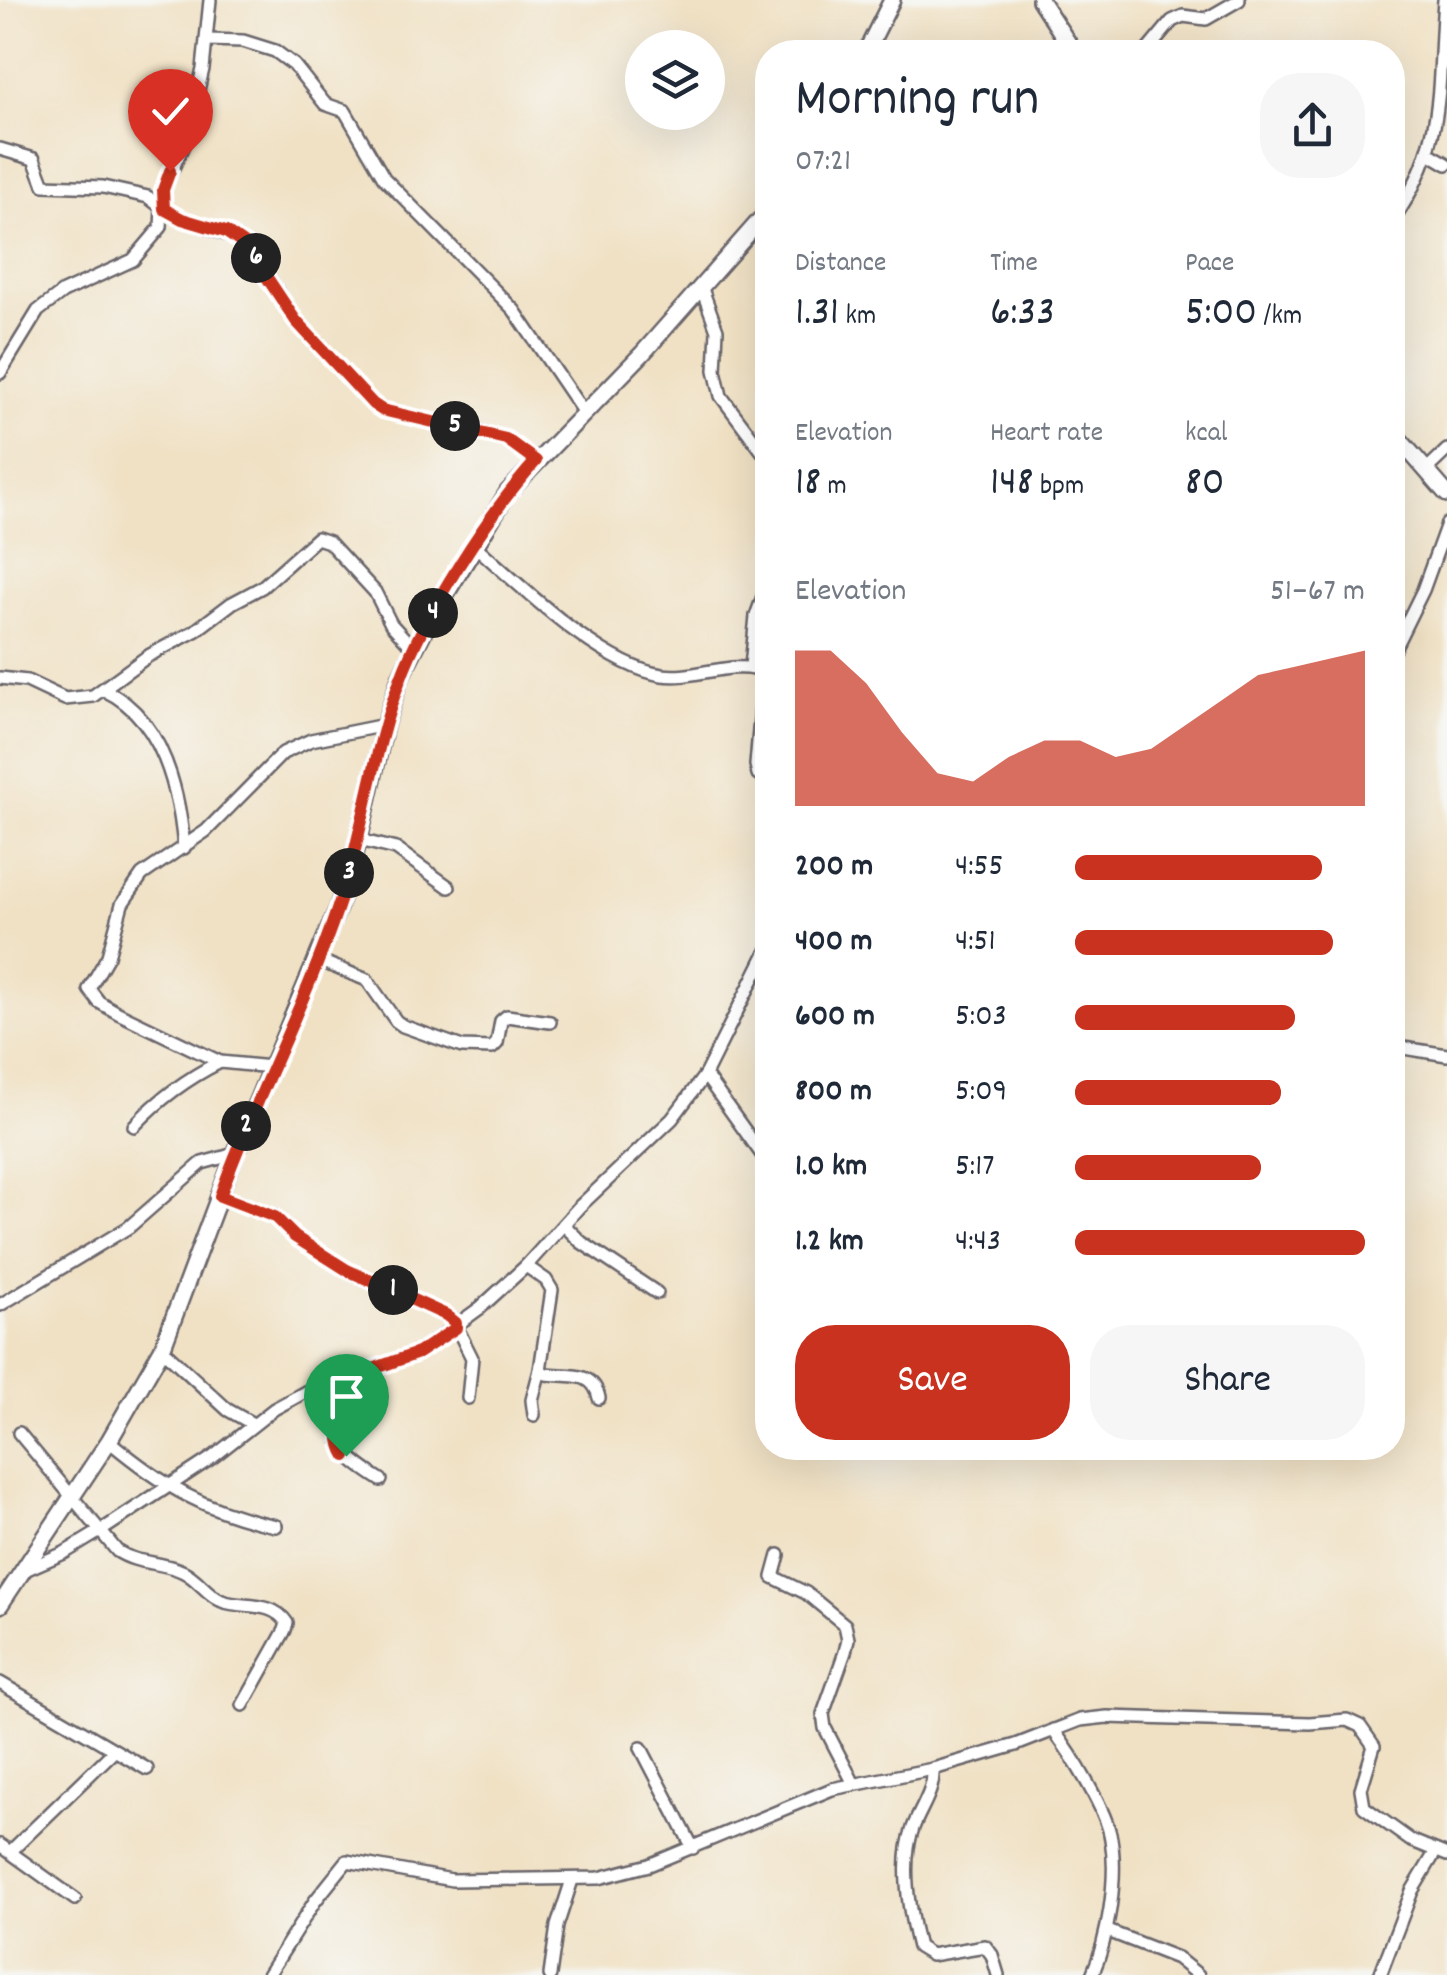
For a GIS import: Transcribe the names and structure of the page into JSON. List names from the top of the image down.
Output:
{
  "page": {
    "heading": ["Morning run", "07:21"],
    "stats": [
      ["Distance", "1.31 km"],
      ["Time", "6:33"],
      ["Pace", "5:00 /km"],
      ["Elevation", "18 m"],
      ["Heart rate", "148 bpm"],
      ["kcal", "80"]
    ],
    "pins": [
      "6",
      "5",
      "4",
      "3",
      "2",
      "1"
    ],
    "chart": ["Elevation", "51–67 m"],
    "list": [
      {
        "name": "200 m",
        "note": "4:55"
      },
      {
        "name": "400 m",
        "note": "4:51"
      },
      {
        "name": "600 m",
        "note": "5:03"
      },
      {
        "name": "800 m",
        "note": "5:09"
      },
      {
        "name": "1.0 km",
        "note": "5:17"
      },
      {
        "name": "1.2 km",
        "note": "4:43"
      }
    ],
    "buttons": ["Save", "Share"]
  }
}
